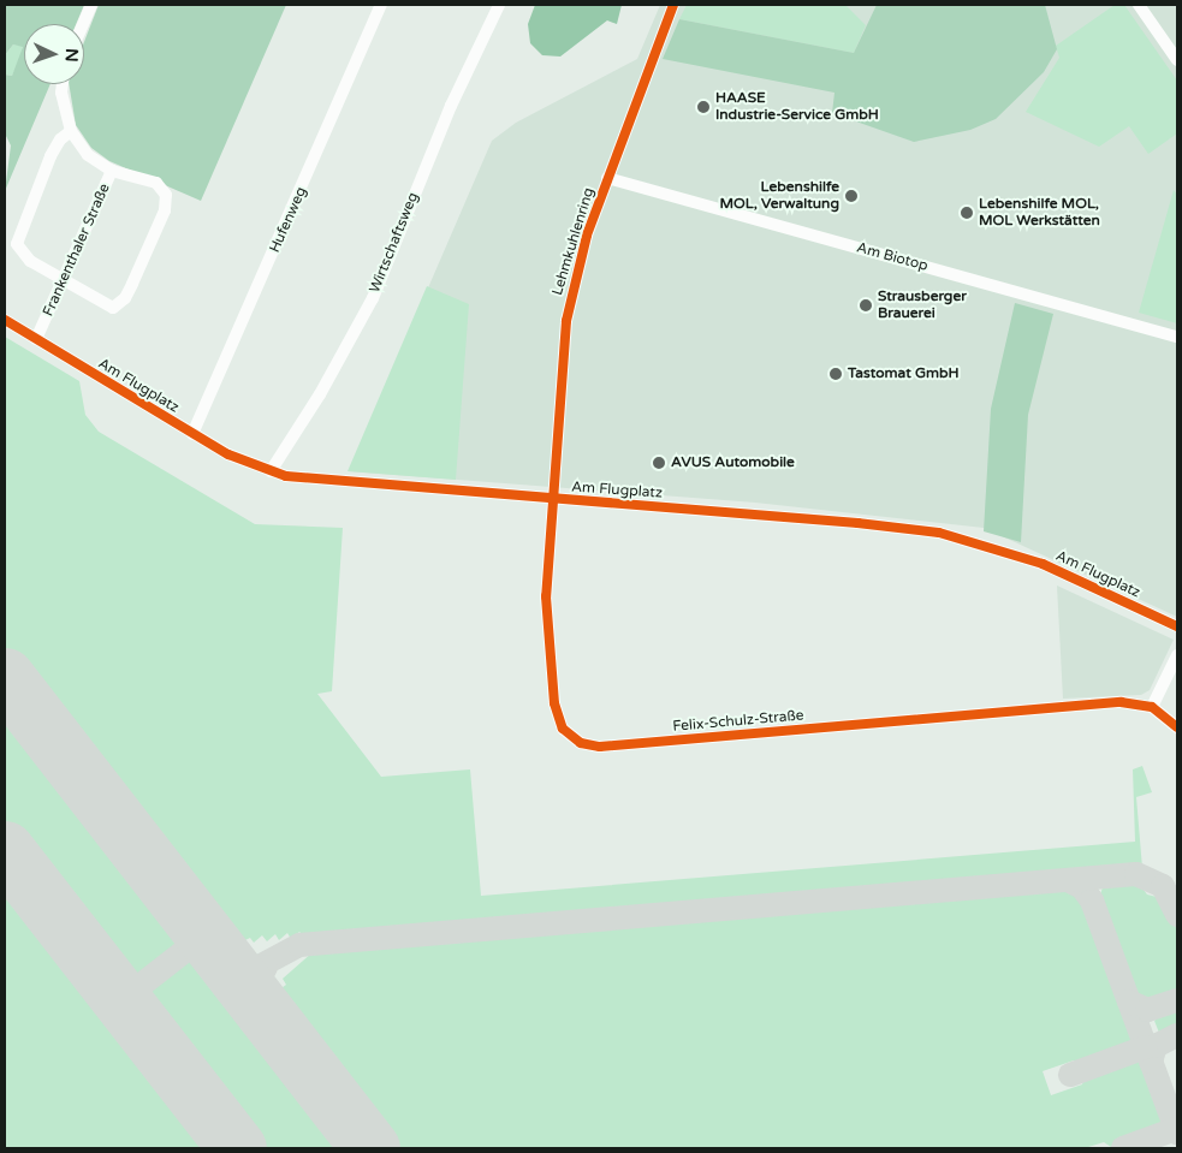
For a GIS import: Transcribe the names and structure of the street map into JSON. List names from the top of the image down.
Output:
{
  "streets": {
    "street": [
      "Hufenweg",
      "Lehmkuhlenring",
      "Wirtschaftsweg",
      "Frankenthaler Straße",
      "Am Biotop",
      "Am Flugplatz",
      "Felix-Schulz-Straße"
    ]
  },
  "crossings": [
    ["Hufenweg", "Am Flugplatz"],
    ["Lehmkuhlenring", "Am Biotop"],
    ["Lehmkuhlenring", "Am Flugplatz"],
    ["Lehmkuhlenring", "Felix-Schulz-Straße"],
    ["Wirtschaftsweg", "Am Flugplatz"],
    ["Frankenthaler Straße", "Am Flugplatz"],
    ["Am Flugplatz", "Felix-Schulz-Straße"]
  ],
  "places": [
    "HAASE Industrie-Service GmbH",
    "Lebenshilfe MOL, Verwaltung",
    "Lebenshilfe MOL, MOL Werkstätten",
    "Strausberger Brauerei",
    "Tastomat GmbH",
    "AVUS Automobile"
  ],
  "north": "right"
}
